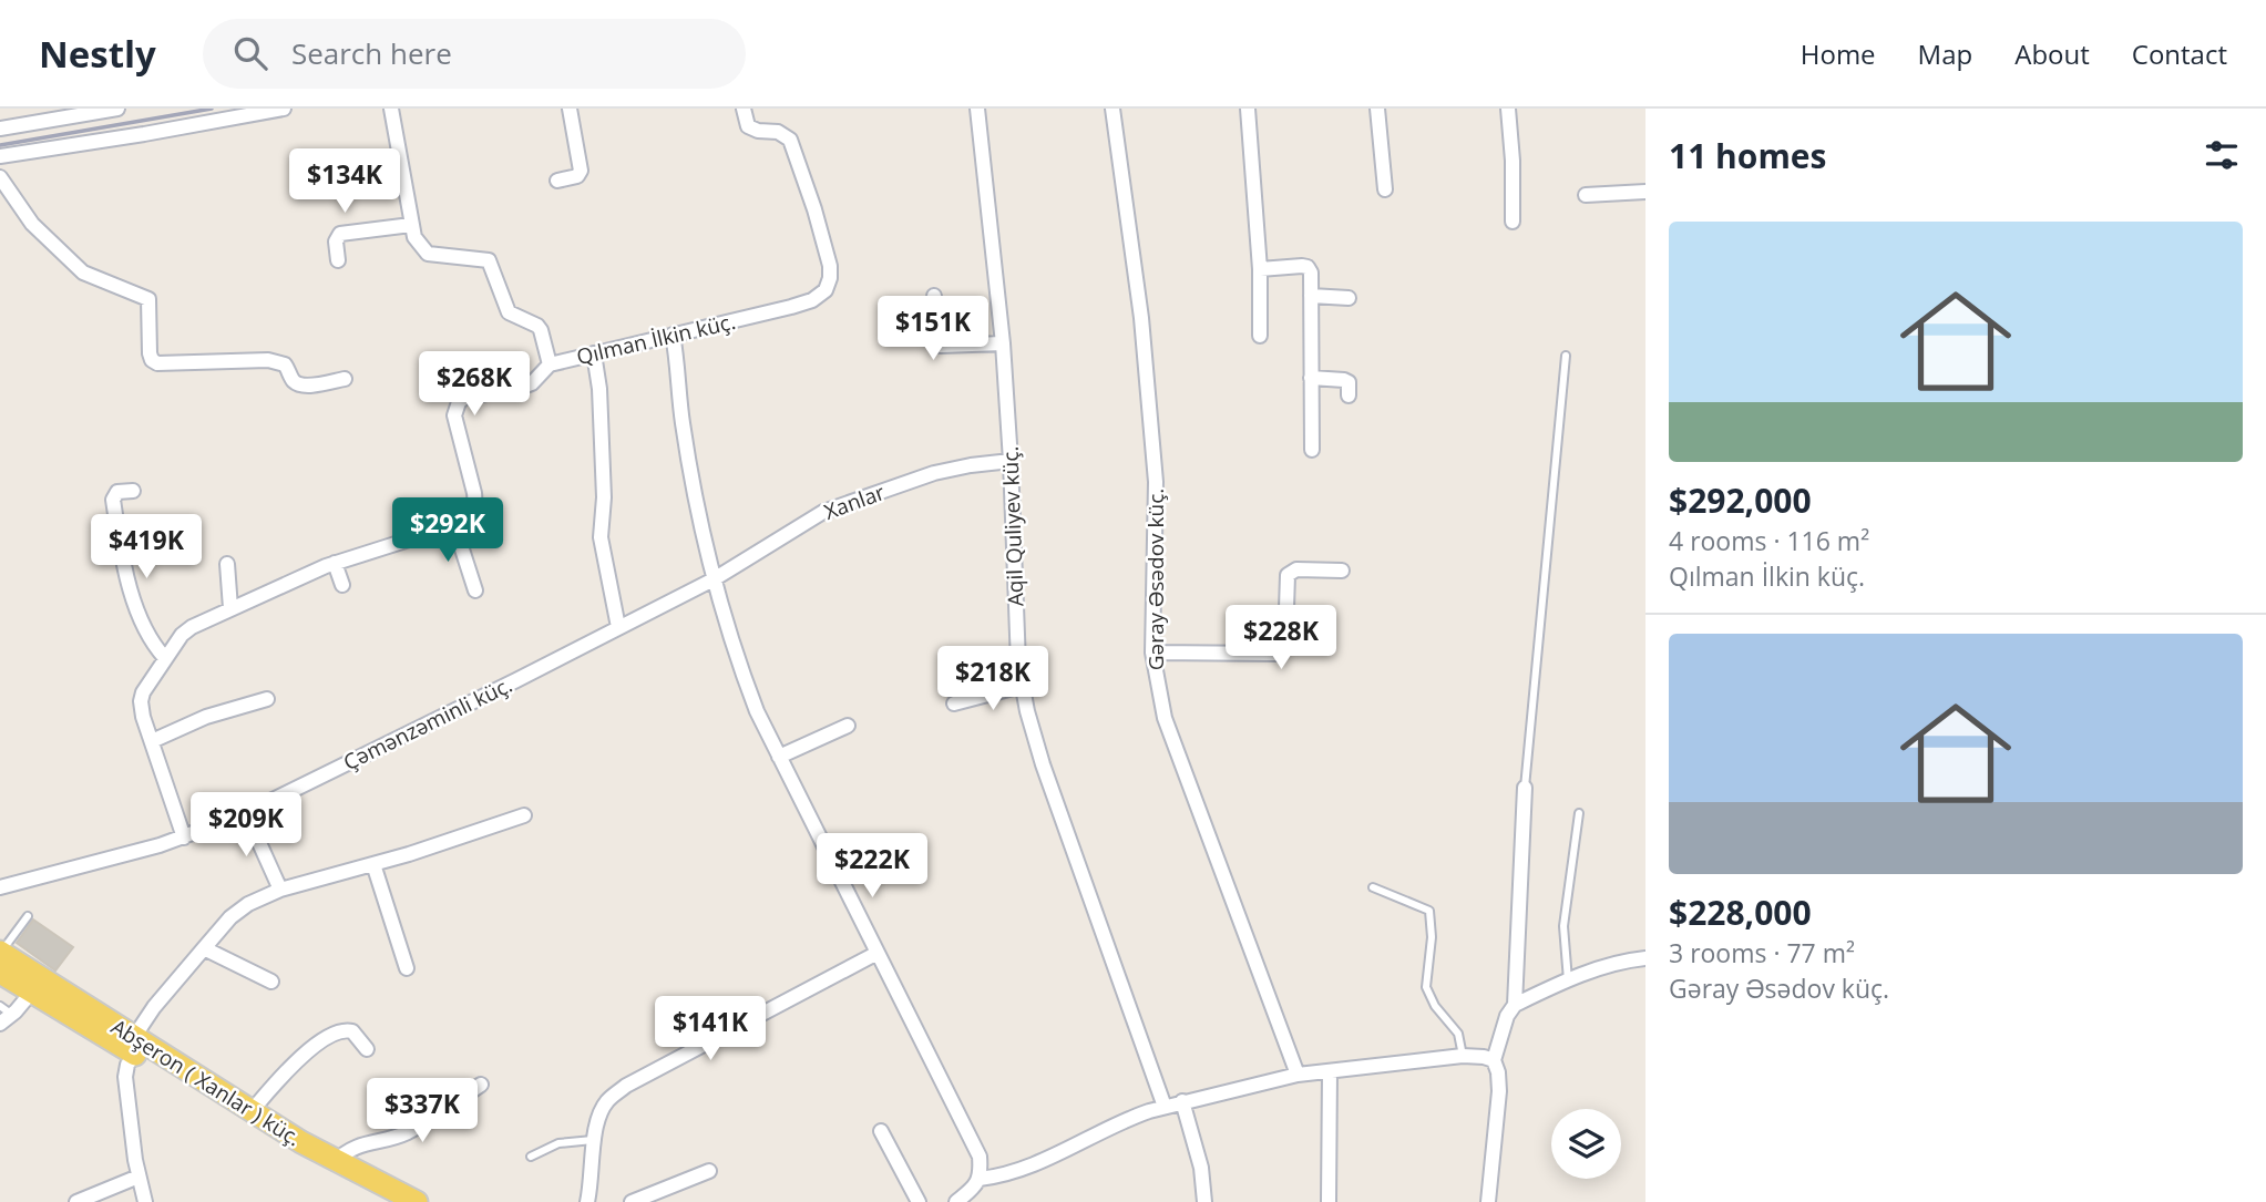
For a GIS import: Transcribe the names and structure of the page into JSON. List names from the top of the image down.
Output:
{
  "streets": {
    "main road": ["Abşeron ( Xanlar ) küç."],
    "street": [
      "Qılman İlkin küç.",
      "Xanlar",
      "Aqil Quliyev küç.",
      "Gəray Əsədov küç.",
      "Çəmənzəminli küç."
    ]
  },
  "crossings": [
    ["Xanlar", "Aqil Quliyev küç."],
    ["Xanlar", "Çəmənzəminli küç."]
  ],
  "page": {
    "header": "Nestly",
    "search": "Search here",
    "nav": [
      "Home",
      "Map",
      "About",
      "Contact"
    ],
    "heading": "11 homes",
    "price": [
      "$134K",
      "$151K",
      "$268K",
      "$292K",
      "$419K",
      "$228K",
      "$218K",
      "$209K",
      "$222K",
      "$141K",
      "$337K"
    ],
    "list": [
      {
        "name": "$292,000",
        "note": "4 rooms · 116 m² · Qılman İlkin küç."
      },
      {
        "name": "$228,000",
        "note": "3 rooms · 77 m² · Gəray Əsədov küç."
      }
    ]
  }
}
